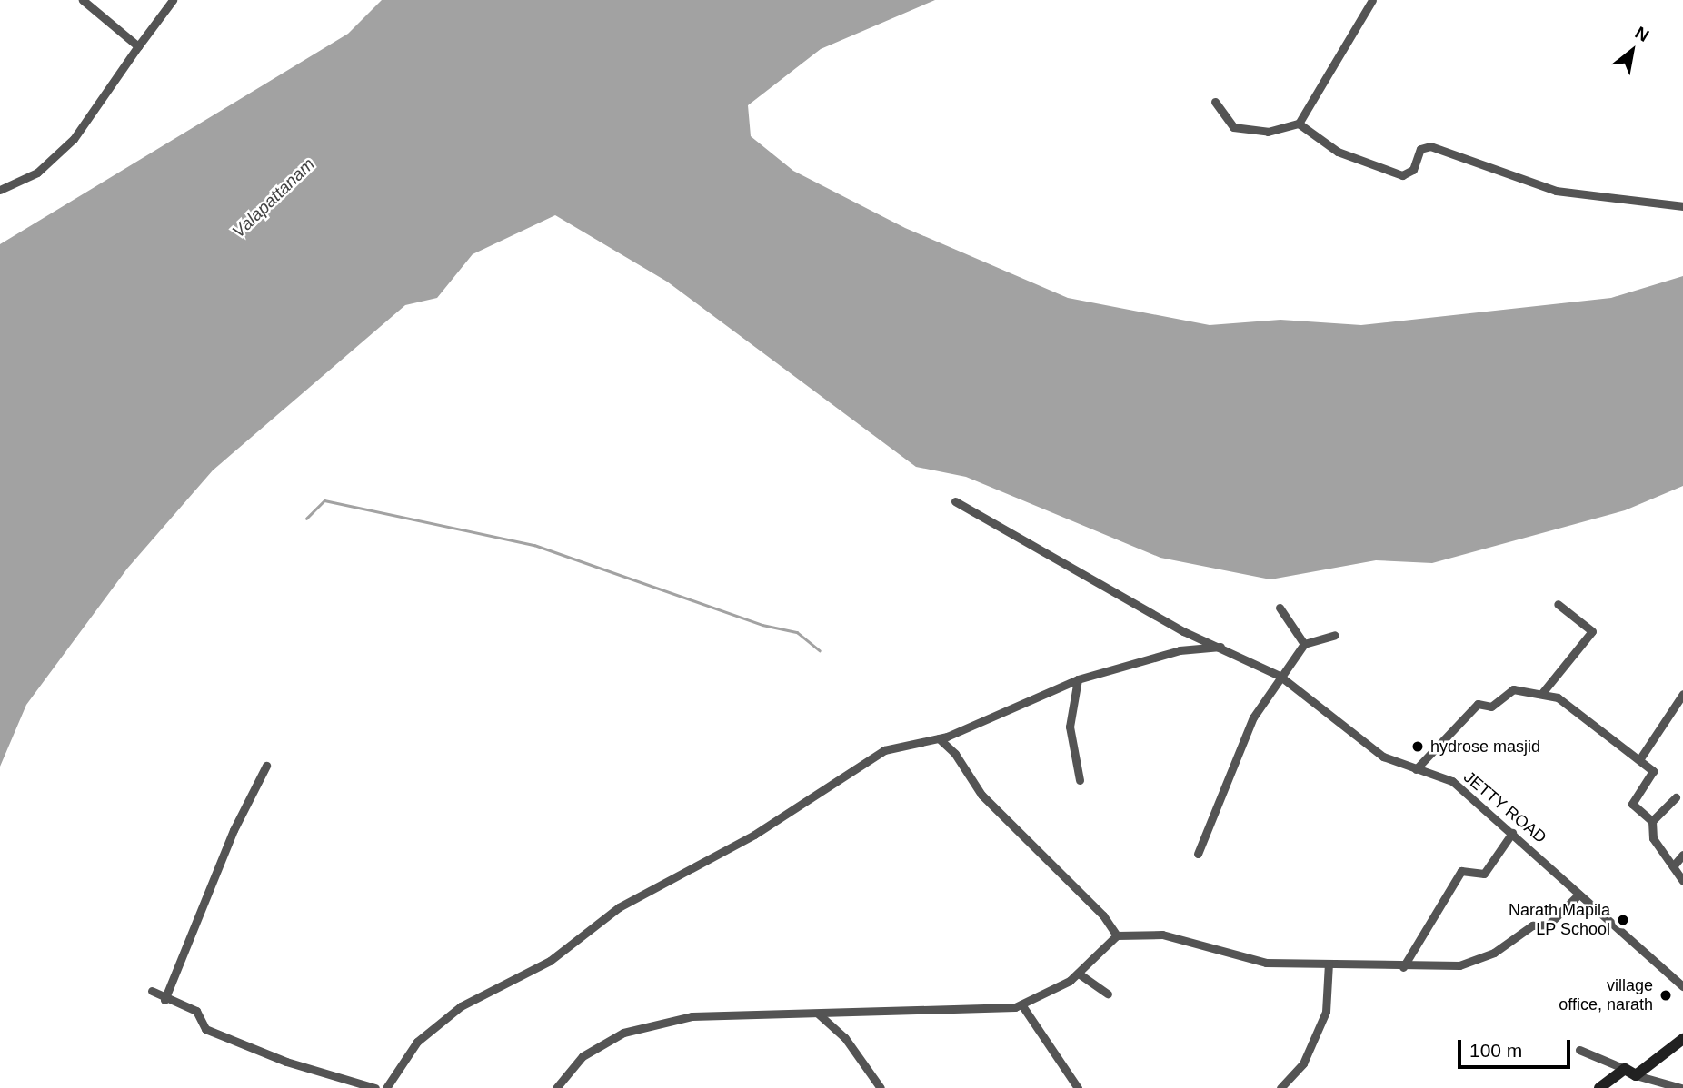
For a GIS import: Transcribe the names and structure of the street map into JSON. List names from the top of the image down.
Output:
{
  "streets": {
    "street": ["JETTY ROAD"]
  },
  "water": ["Valapattanam"],
  "places": ["hydrose masjid", "Narath Mapila LP School", "village office, narath"],
  "scale_bar": "100 m",
  "north": "top right"
}
